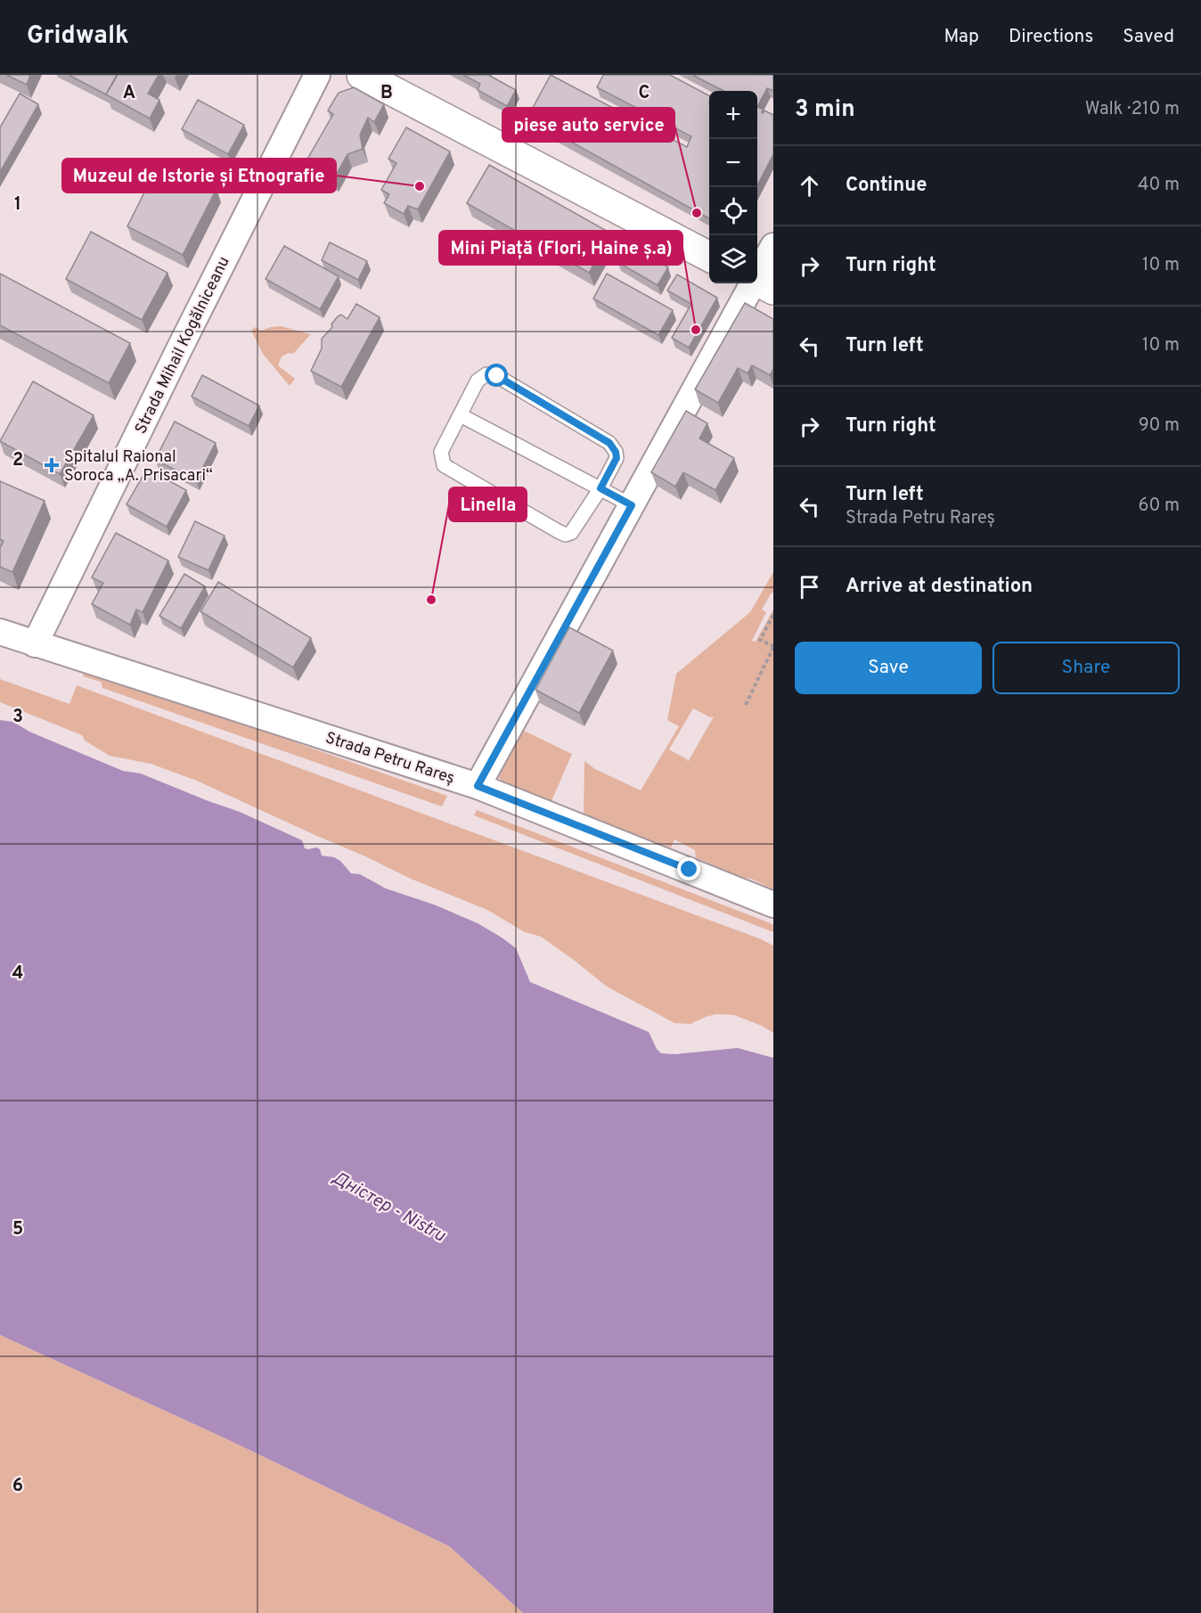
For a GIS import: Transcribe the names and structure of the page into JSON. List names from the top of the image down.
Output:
{
  "streets": {
    "street": ["Strada Mihail Kogălniceanu", "Strada Petru Rareș"]
  },
  "crossings": [
    ["Strada Mihail Kogălniceanu", "Strada Petru Rareș"]
  ],
  "water": ["Дністер - Nistru"],
  "places": {
    "other": [
      "Muzeul de Istorie și Etnografie",
      "piese auto service",
      "Mini Piață (Flori, Haine ș.a)",
      "Linella"
    ],
    "health": ["Spitalul Raional Soroca „A. Prisacari“"]
  },
  "page": {
    "header": "Gridwalk",
    "nav": ["Map", "Directions", "Saved"],
    "heading": ["3 min", "Walk · 210 m"],
    "map_buttons": ["+", "−"],
    "list": [
      ["Continue", "40 m"],
      ["Turn right", "10 m"],
      ["Turn left", "10 m"],
      ["Turn right", "90 m"],
      ["Turn left", "Strada Petru Rareș", "60 m"],
      "Arrive at destination"
    ],
    "buttons": ["Save", "Share"]
  },
  "grid": {
    "columns": ["A", "B", "C"],
    "rows": [
      "1",
      "2",
      "3",
      "4",
      "5",
      "6"
    ]
  }
}
